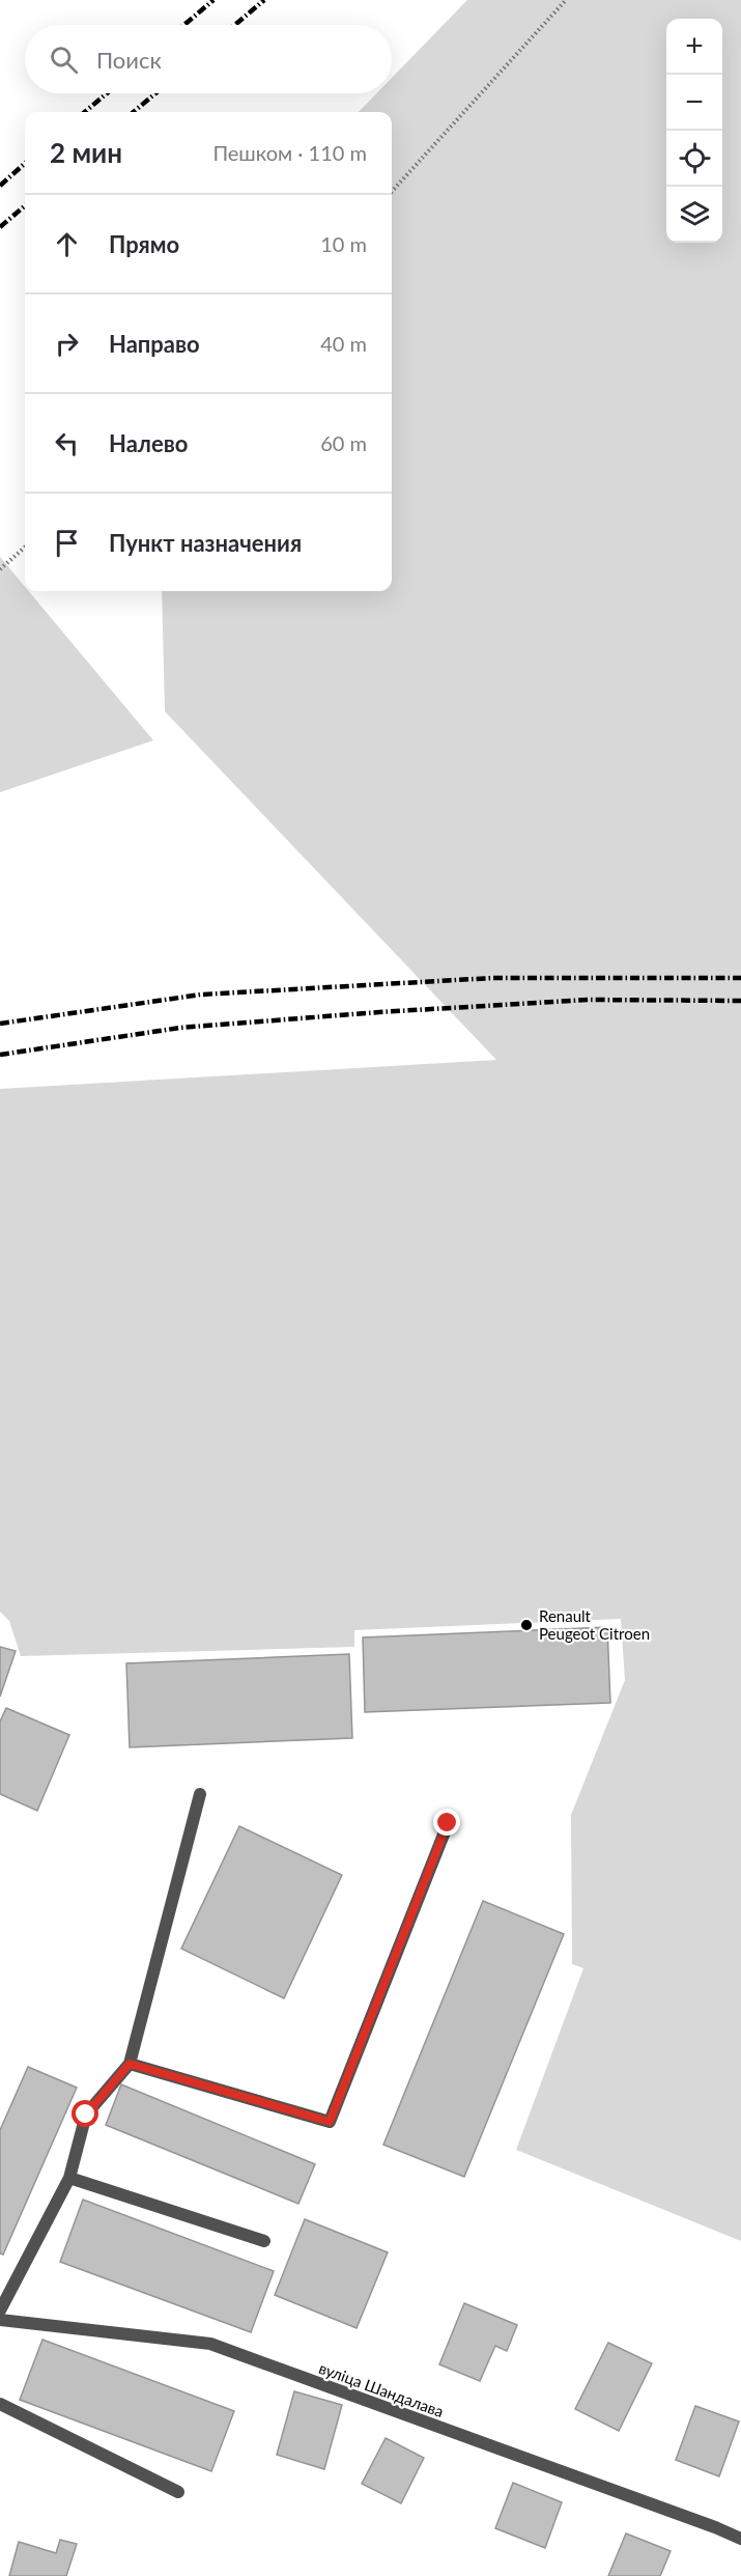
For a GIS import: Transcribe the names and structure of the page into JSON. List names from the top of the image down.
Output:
{
  "streets": {
    "street": ["вуліца Шандалава"]
  },
  "places": ["Renault Peugeot Citroen"],
  "page": {
    "map_buttons": ["+", "−"],
    "search": "Поиск",
    "heading": ["2 мин", "Пешком · 110 m"],
    "list": [
      ["Прямо", "10 m"],
      ["Направо", "40 m"],
      ["Налево", "60 m"],
      "Пункт назначения"
    ]
  }
}
